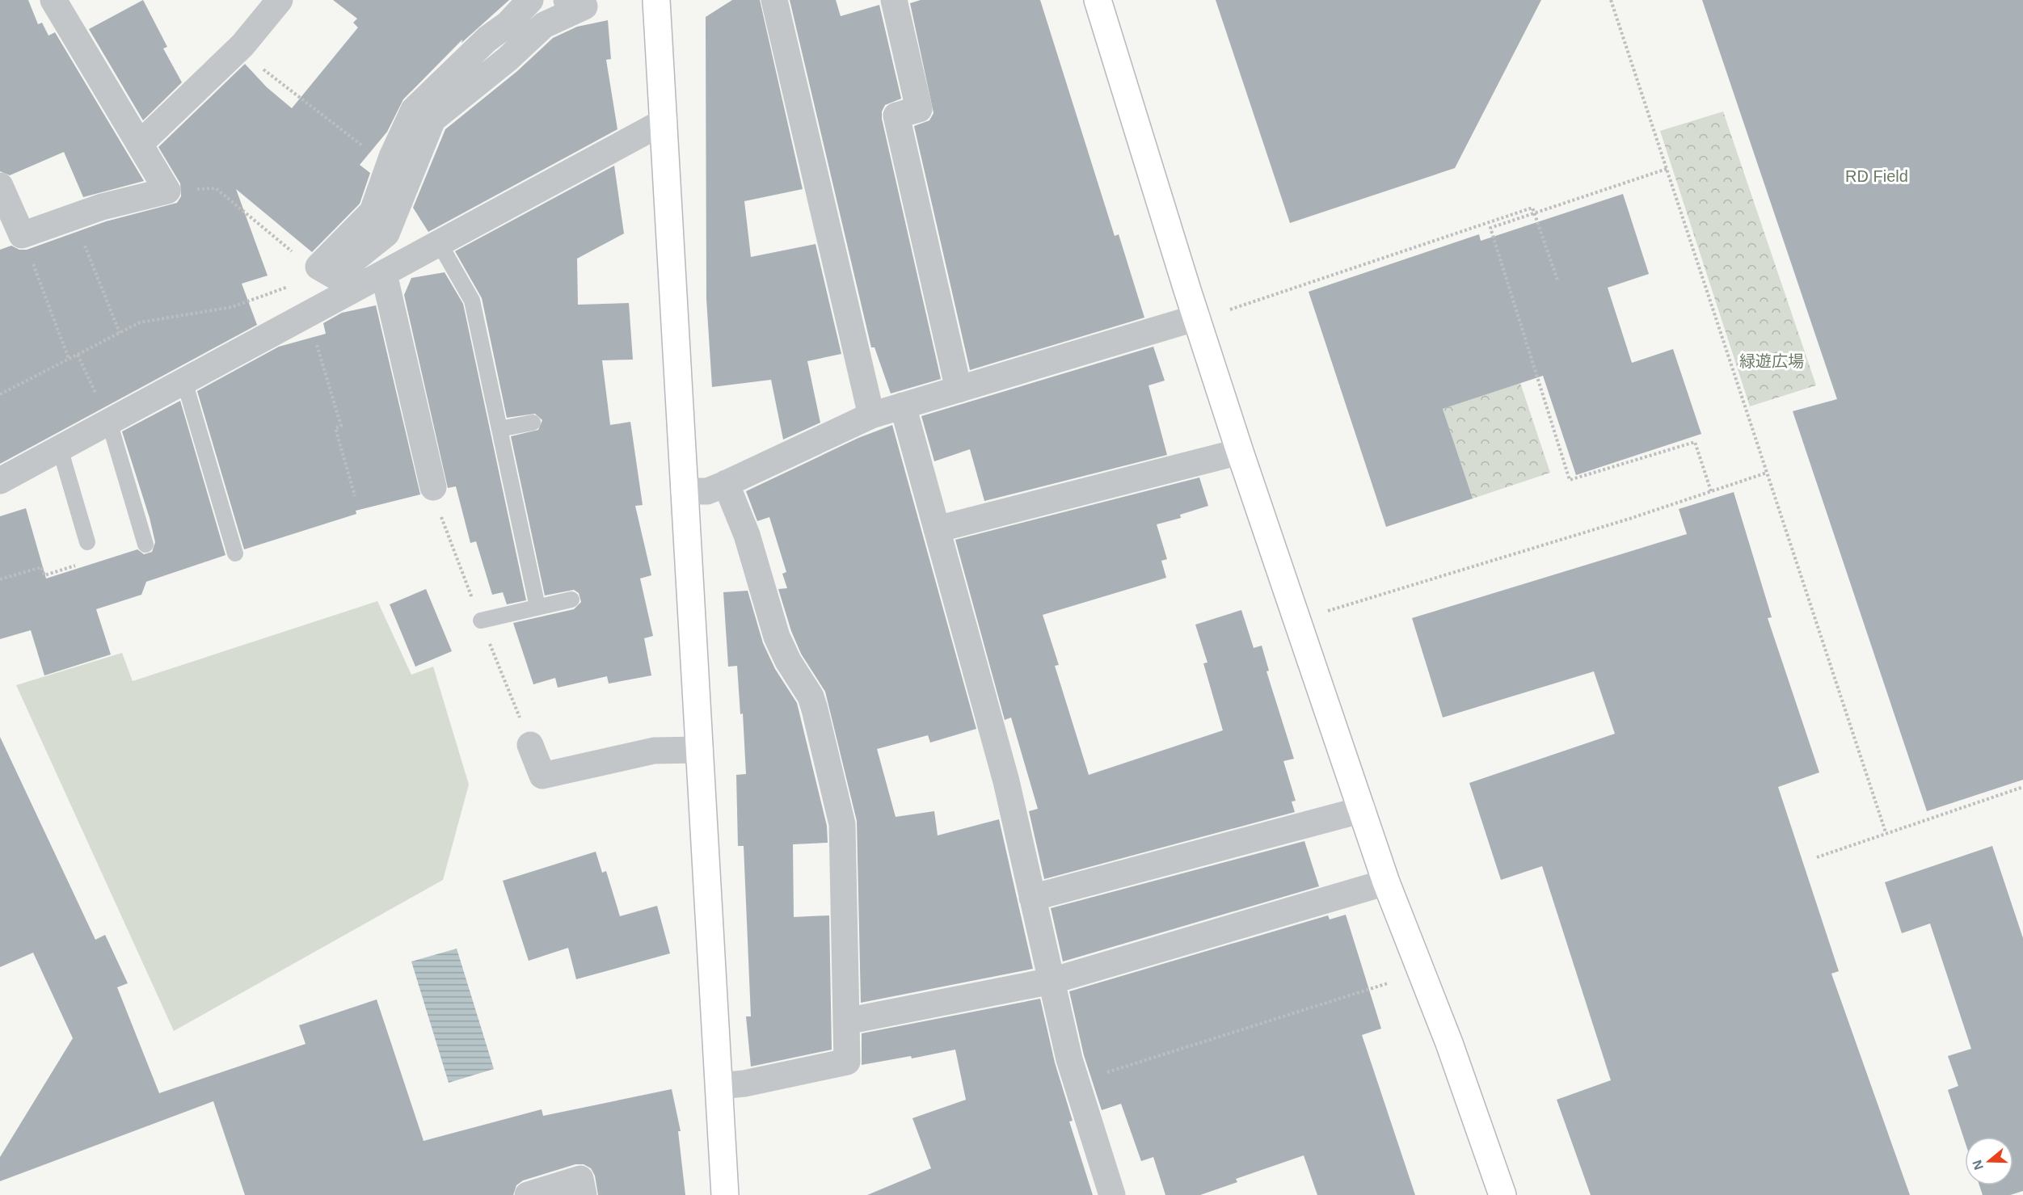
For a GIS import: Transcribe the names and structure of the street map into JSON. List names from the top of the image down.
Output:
{
  "parks": ["RD Field", "緑遊広場"],
  "north": "left"
}
